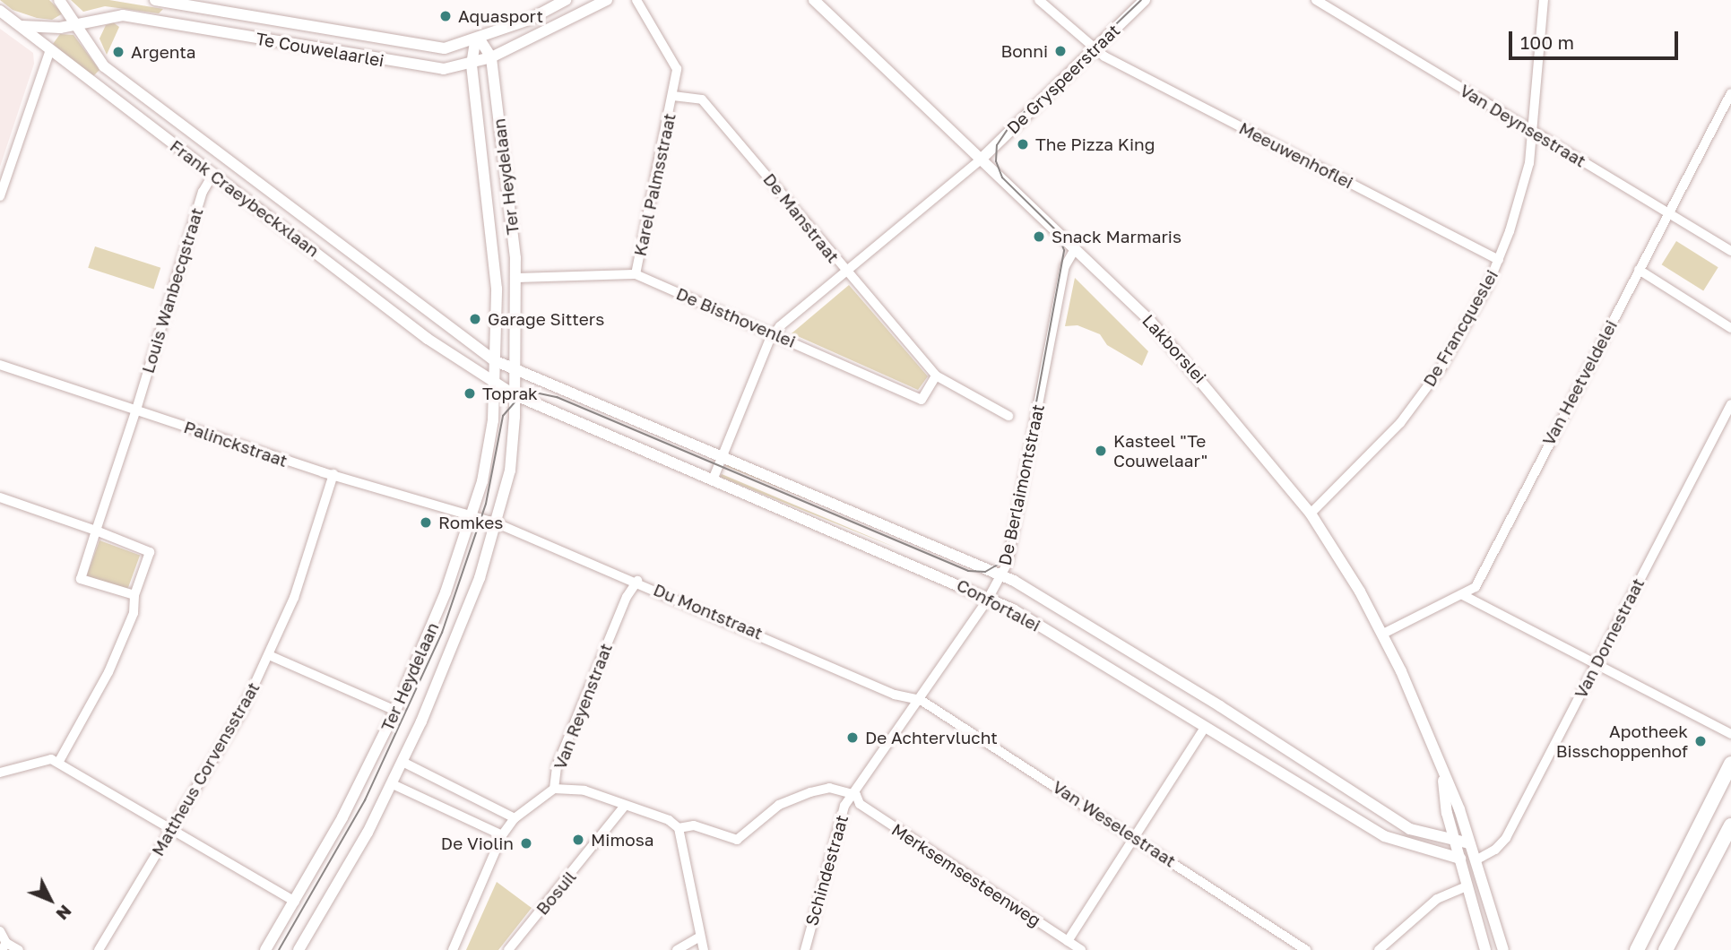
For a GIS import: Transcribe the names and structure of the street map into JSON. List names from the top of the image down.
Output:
{
  "streets": {
    "street": [
      "Te Couwelaarlei",
      "De Gryspeerstraat",
      "Van Deynsestraat",
      "Meeuwenhoflei",
      "Ter Heydelaan",
      "Karel Palmsstraat",
      "Frank Craeybeckxlaan",
      "De Manstraat",
      "Louis Wanbecqstraat",
      "De Bisthovenlei",
      "De Francqueslei",
      "Lakborslei",
      "Van Heetveldelei",
      "Palinckstraat",
      "De Berlaimontstraat",
      "Confortalei",
      "Du Montstraat",
      "Van Dornestraat",
      "Van Reyenstraat",
      "Mattheus Corvensstraat",
      "Van Weselestraat",
      "Schindestraat",
      "Merksemsesteenweg",
      "Bosuil"
    ]
  },
  "crossings": [
    ["Te Couwelaarlei", "Ter Heydelaan"],
    ["Te Couwelaarlei", "Frank Craeybeckxlaan"],
    ["De Gryspeerstraat", "Meeuwenhoflei"],
    ["De Gryspeerstraat", "Lakborslei"],
    ["Van Deynsestraat", "De Francqueslei"],
    ["Van Deynsestraat", "Van Heetveldelei"],
    ["Meeuwenhoflei", "De Francqueslei"],
    ["Ter Heydelaan", "Frank Craeybeckxlaan"],
    ["Ter Heydelaan", "De Bisthovenlei"],
    ["Ter Heydelaan", "Palinckstraat"],
    ["Ter Heydelaan", "Confortalei"],
    ["Ter Heydelaan", "Du Montstraat"],
    ["Karel Palmsstraat", "De Manstraat"],
    ["Karel Palmsstraat", "De Bisthovenlei"],
    ["Frank Craeybeckxlaan", "Louis Wanbecqstraat"],
    ["De Manstraat", "De Bisthovenlei"],
    ["Louis Wanbecqstraat", "Palinckstraat"],
    ["De Francqueslei", "Lakborslei"],
    ["Lakborslei", "Van Heetveldelei"],
    ["Lakborslei", "De Berlaimontstraat"],
    ["Lakborslei", "Confortalei"],
    ["Lakborslei", "Van Dornestraat"],
    ["Palinckstraat", "Du Montstraat"],
    ["Palinckstraat", "Mattheus Corvensstraat"],
    ["De Berlaimontstraat", "Confortalei"],
    ["De Berlaimontstraat", "Du Montstraat"],
    ["De Berlaimontstraat", "Van Weselestraat"],
    ["De Berlaimontstraat", "Schindestraat"],
    ["De Berlaimontstraat", "Merksemsesteenweg"],
    ["Du Montstraat", "Van Reyenstraat"],
    ["Du Montstraat", "Van Weselestraat"],
    ["Schindestraat", "Merksemsesteenweg"]
  ],
  "places": [
    "Aquasport",
    "Bonni",
    "Argenta",
    "The Pizza King",
    "Snack Marmaris",
    "Garage Sitters",
    "Toprak",
    "Kasteel \"Te Couwelaar\"",
    "Romkes",
    "De Achtervlucht",
    "Apotheek Bisschoppenhof",
    "Mimosa",
    "De Violin"
  ],
  "scale_bar": "100 m",
  "north": "bottom right"
}
